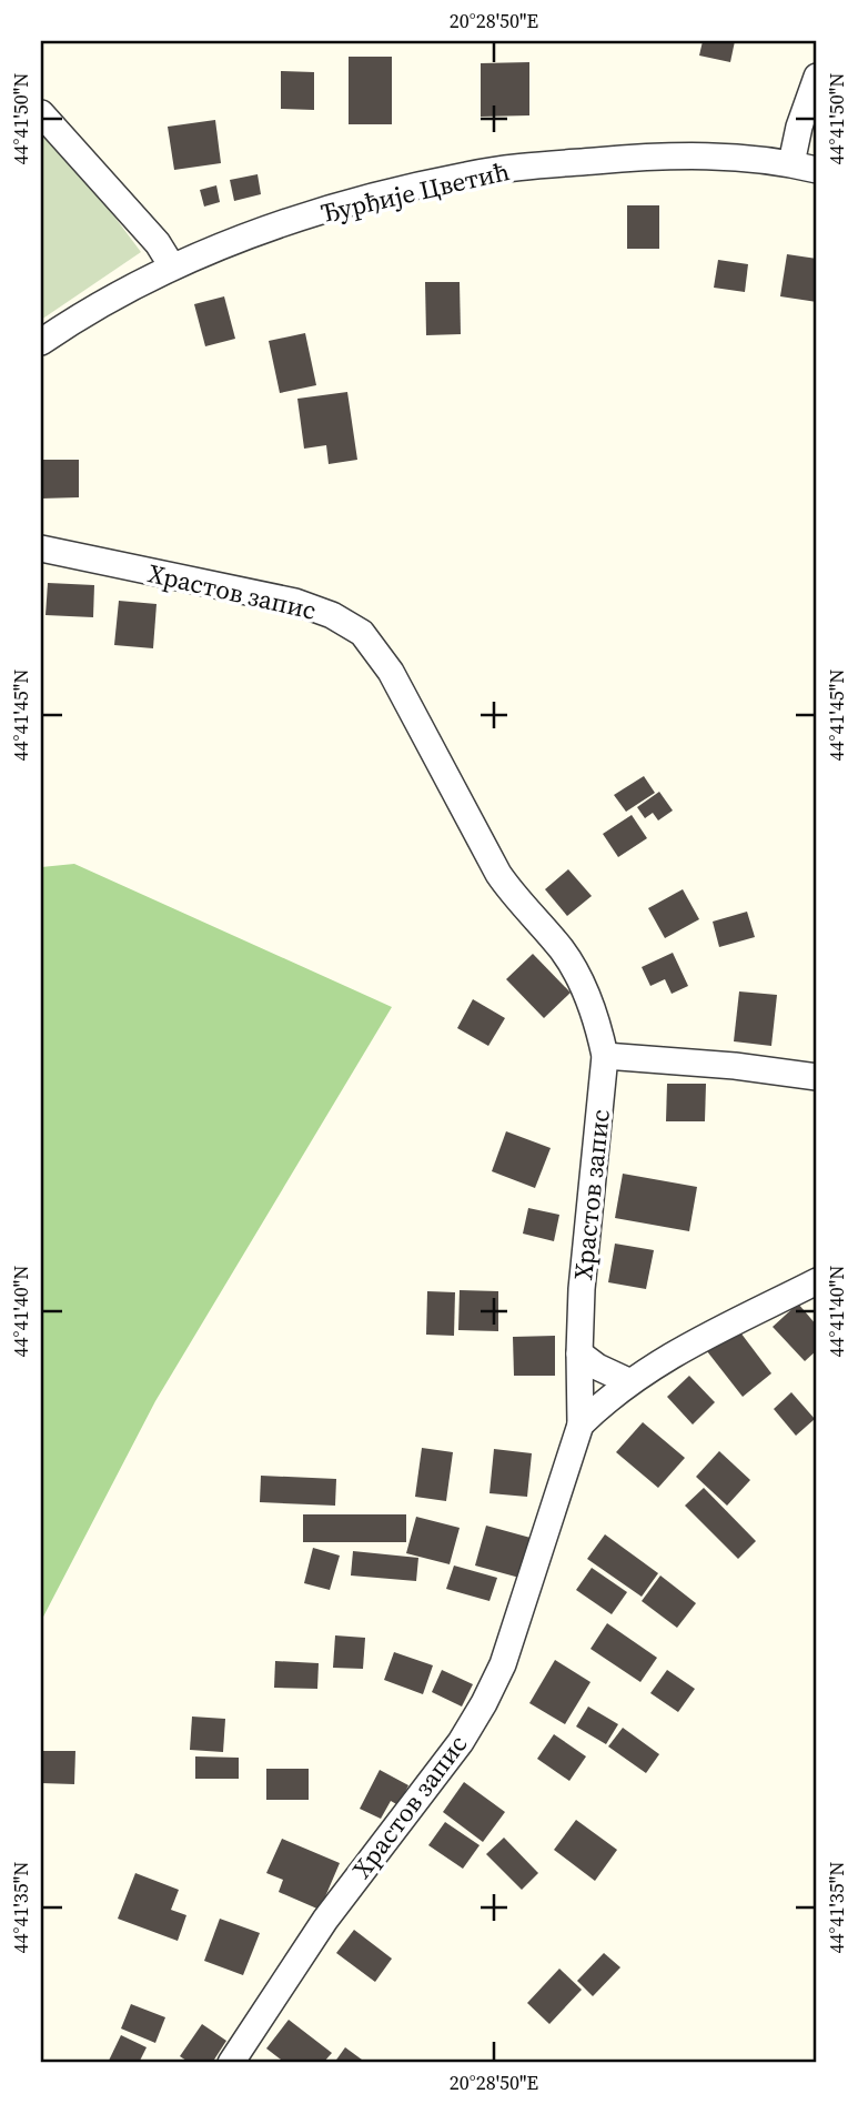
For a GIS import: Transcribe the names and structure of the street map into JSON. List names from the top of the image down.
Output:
{
  "streets": {
    "street": ["Ђурђије Цветић", "Храстов запис"]
  },
  "coordinates": [
    "20°28'50\"E",
    "44°41'50\"N",
    "44°41'45\"N",
    "44°41'40\"N",
    "44°41'35\"N"
  ]
}
